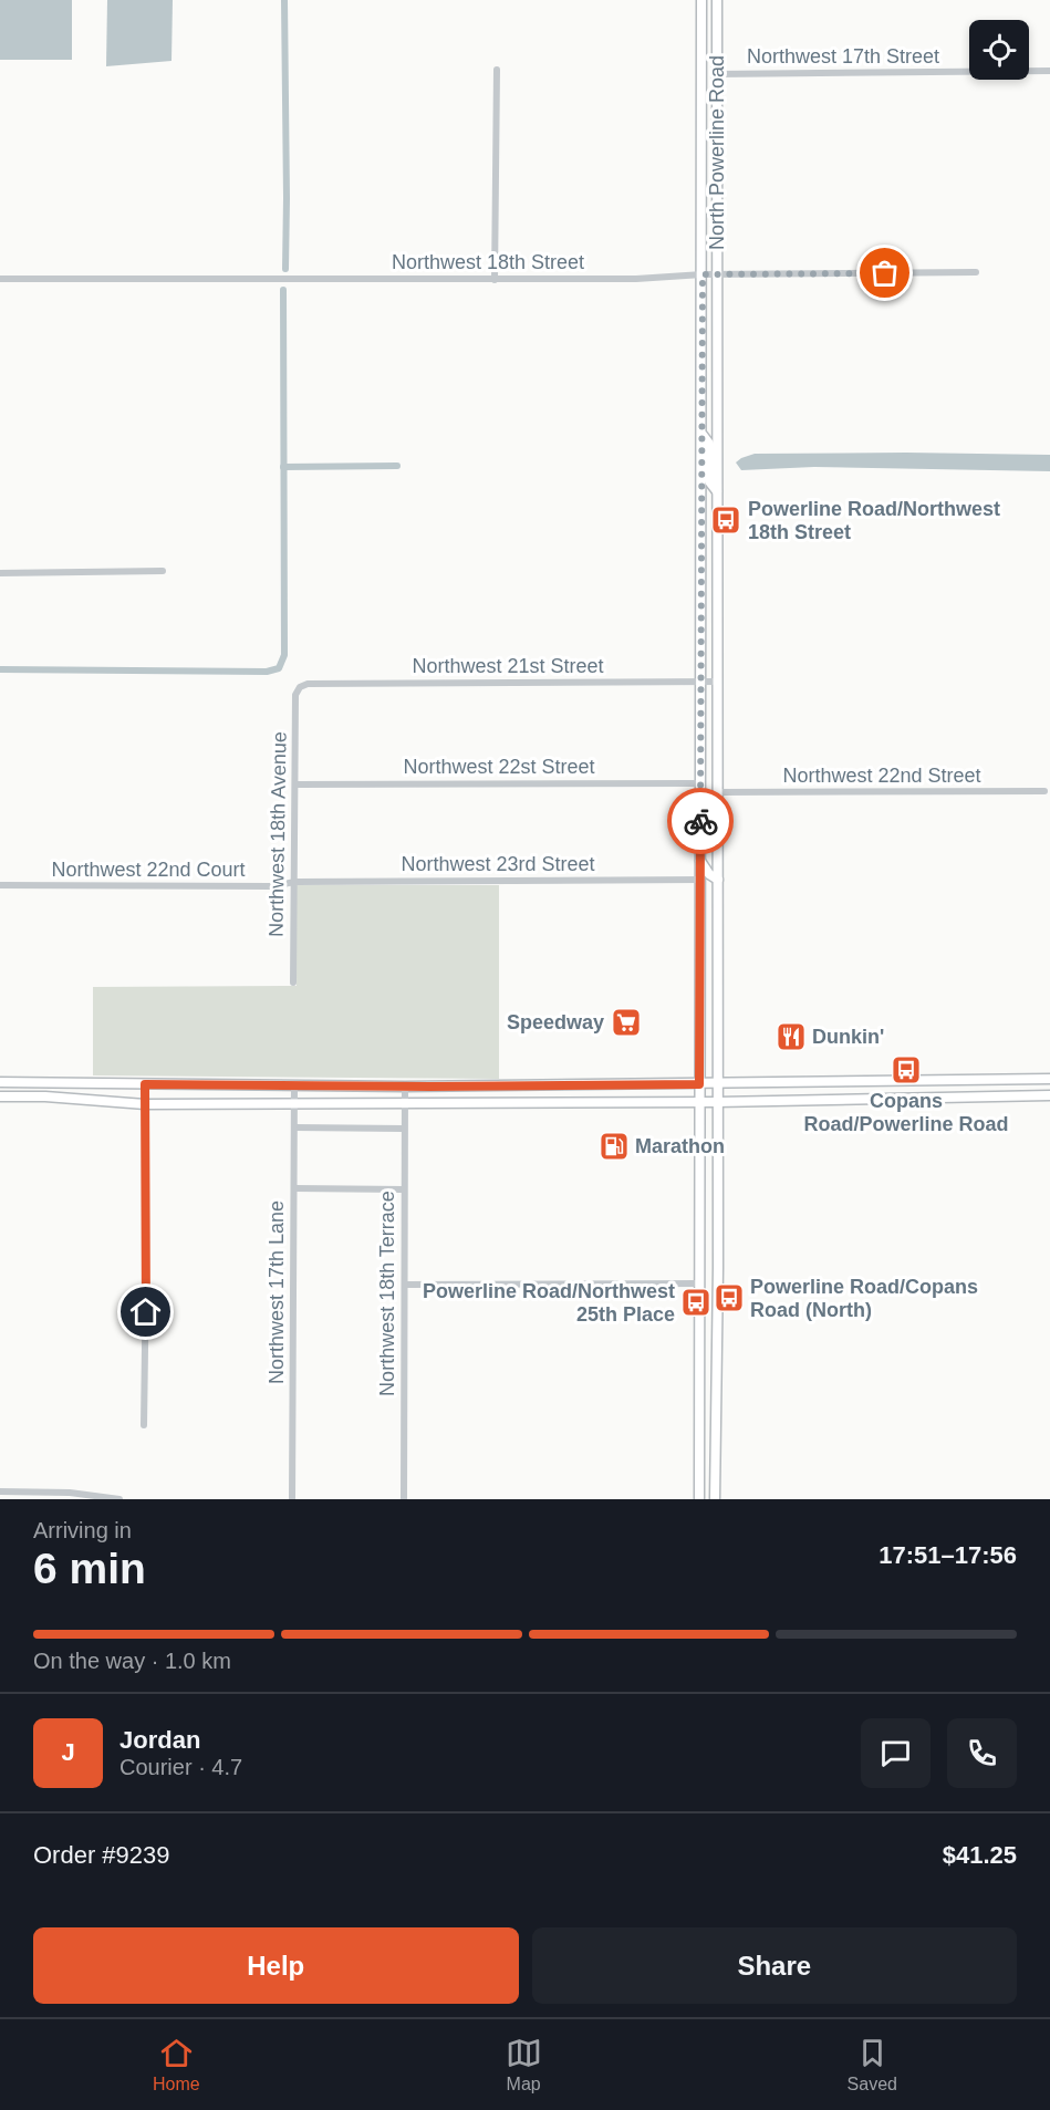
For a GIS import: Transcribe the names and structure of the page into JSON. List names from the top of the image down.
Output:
{
  "streets": {
    "main road": ["North Powerline Road"],
    "street": [
      "Northwest 17th Street",
      "Northwest 18th Street",
      "Northwest 21st Street",
      "Northwest 22st Street",
      "Northwest 22nd Street",
      "Northwest 18th Avenue",
      "Northwest 23rd Street",
      "Northwest 22nd Court",
      "Northwest 17th Lane",
      "Northwest 18th Terrace"
    ]
  },
  "crossings": [
    ["Northwest 17th Street", "North Powerline Road"],
    ["North Powerline Road", "Northwest 18th Street"],
    ["North Powerline Road", "Northwest 21st Street"],
    ["North Powerline Road", "Northwest 22st Street"],
    ["North Powerline Road", "Northwest 22nd Street"],
    ["North Powerline Road", "Northwest 23rd Street"],
    ["Northwest 21st Street", "Northwest 18th Avenue"],
    ["Northwest 22st Street", "Northwest 18th Avenue"],
    ["Northwest 18th Avenue", "Northwest 23rd Street"],
    ["Northwest 18th Avenue", "Northwest 22nd Court"],
    ["Northwest 23rd Street", "Northwest 22nd Court"]
  ],
  "places": {
    "bus stop": [
      "Powerline Road/Northwest 18th Street",
      "Copans Road/Powerline Road",
      "Powerline Road/Copans Road (North)",
      "Powerline Road/Northwest 25th Place"
    ],
    "supermarket": ["Speedway"],
    "restaurant": ["Dunkin'"],
    "fuel station": ["Marathon"]
  },
  "page": {
    "heading": ["6 min", "Arriving in", "17:51–17:56"],
    "panel": [
      "Jordan",
      "Courier · 4.7",
      "Order #9239",
      "$41.25"
    ],
    "bar": "On the way · 1.0 km",
    "round": "J",
    "buttons": ["Help", "Share"],
    "tabs": ["Home", "Map", "Saved"]
  }
}
